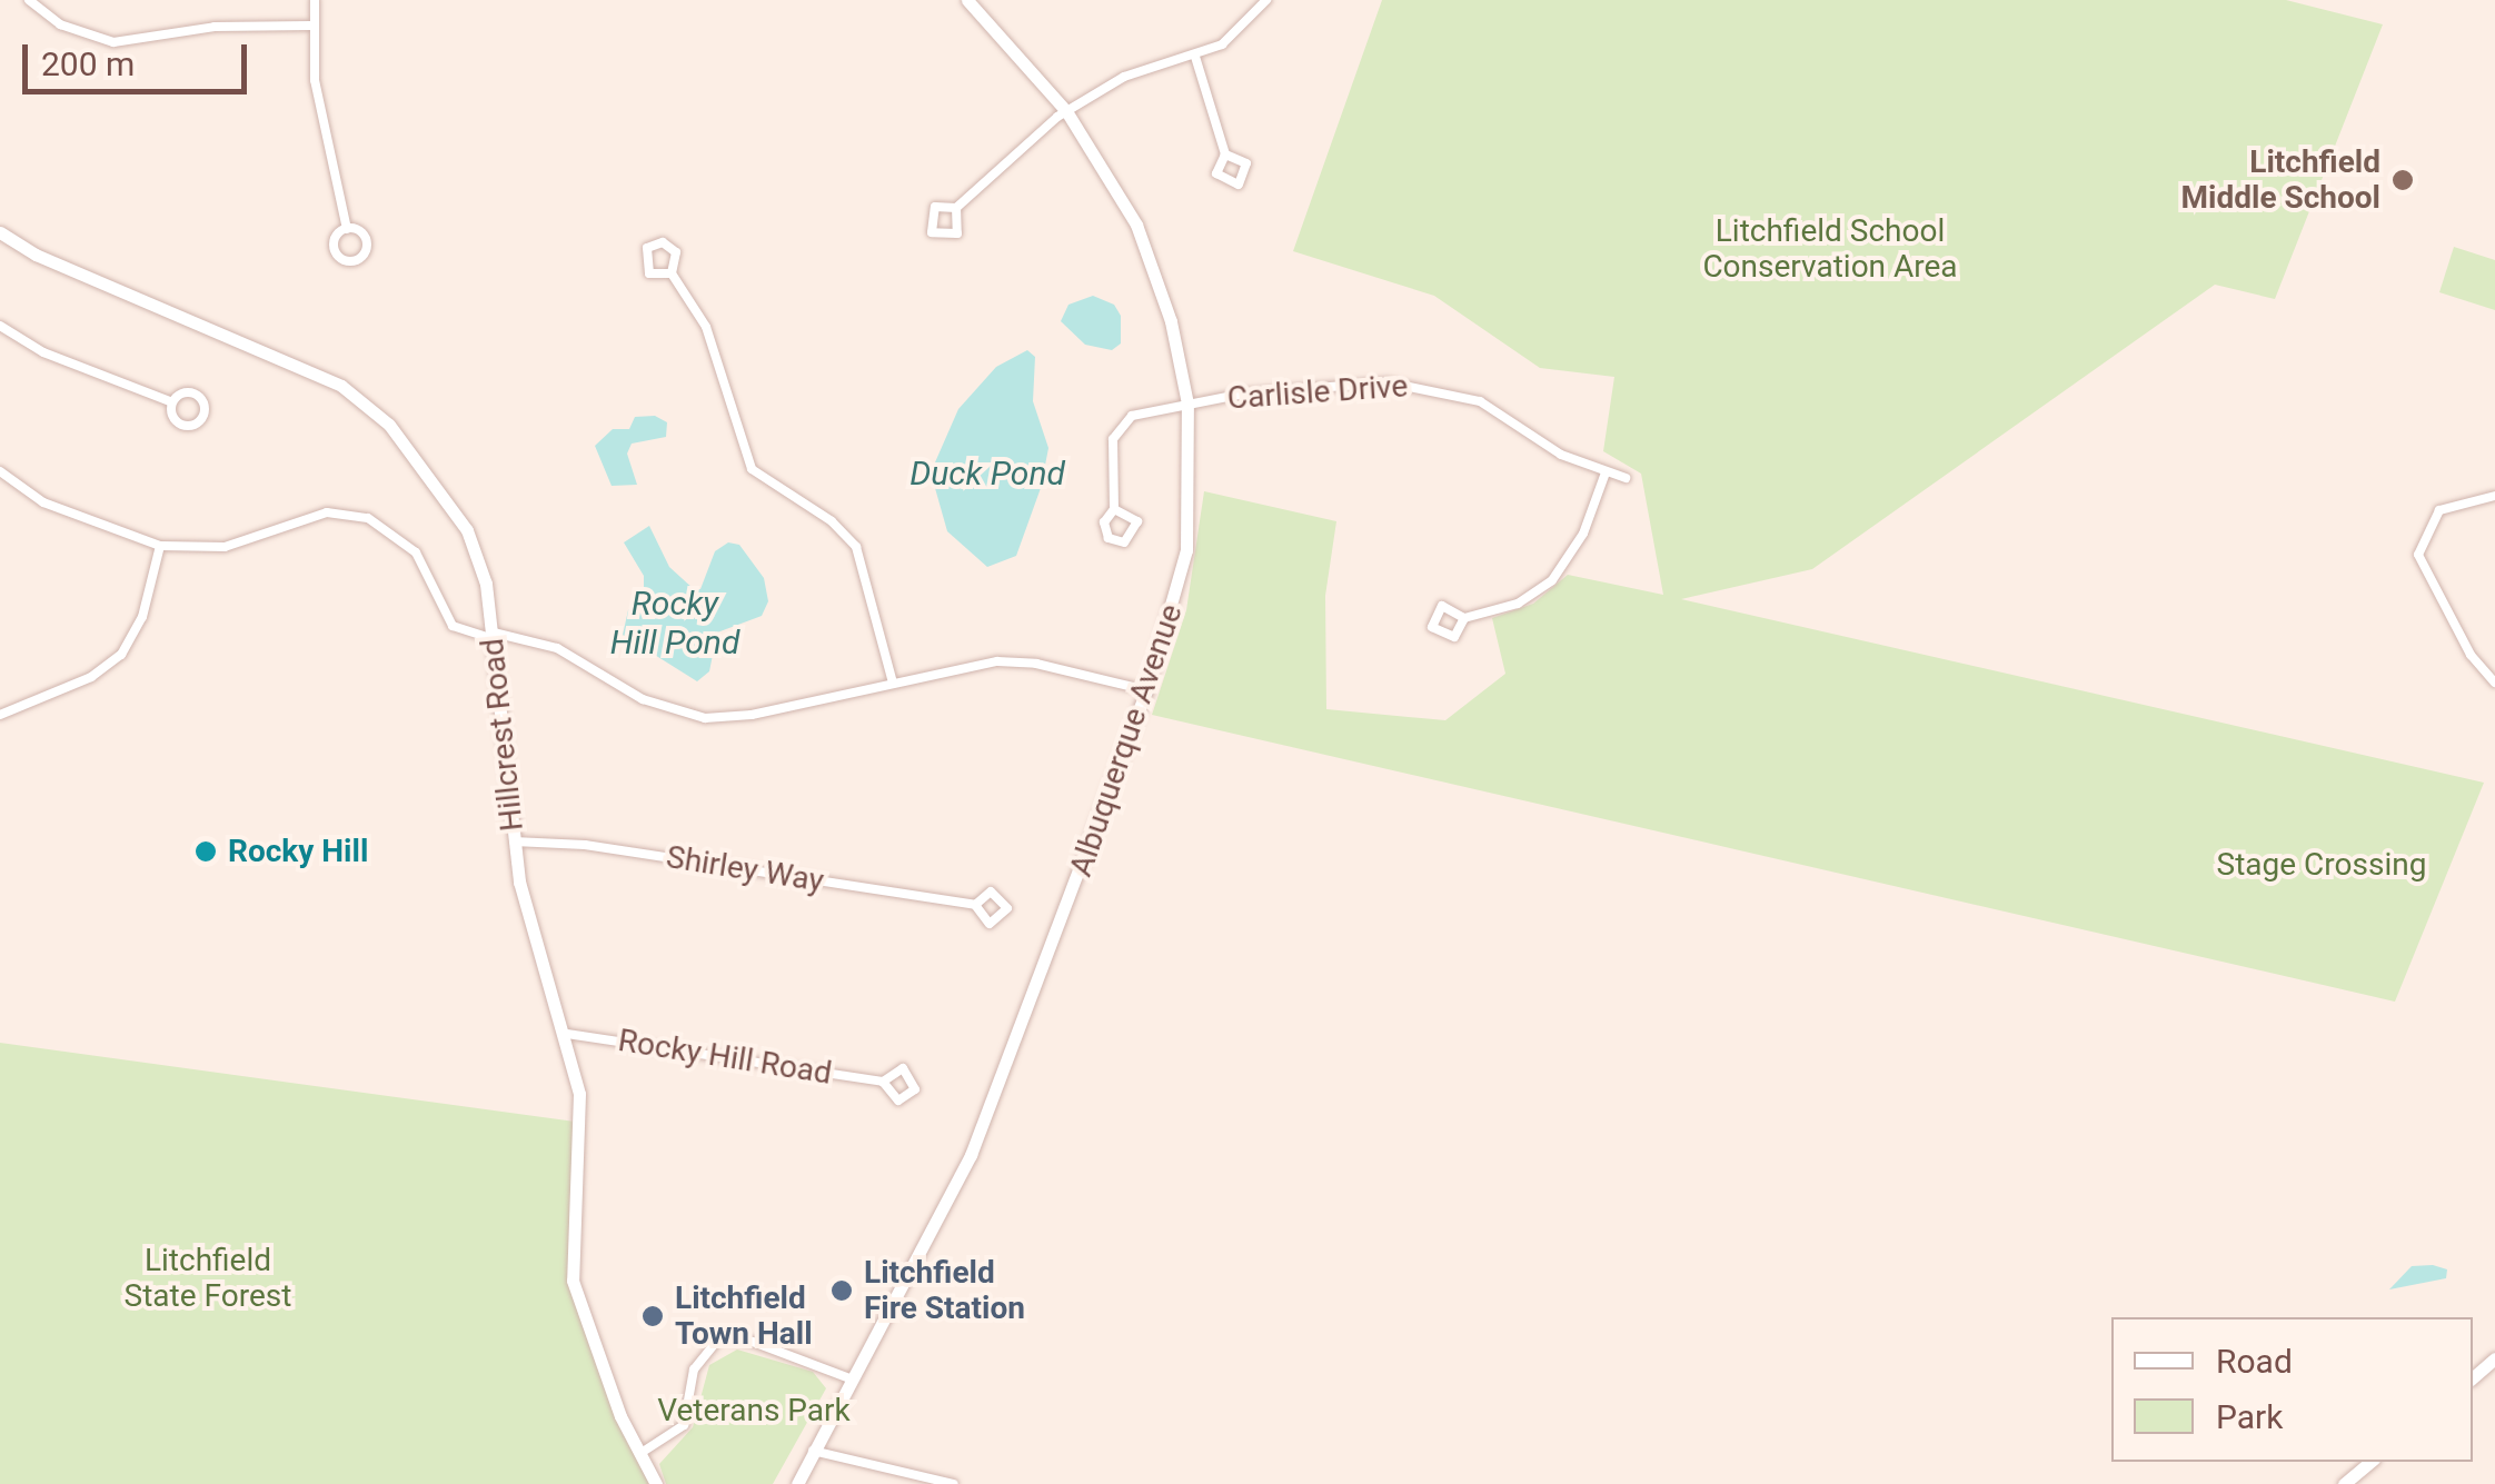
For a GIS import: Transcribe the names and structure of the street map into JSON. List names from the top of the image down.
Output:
{
  "streets": {
    "street": [
      "Carlisle Drive",
      "Hillcrest Road",
      "Albuquerque Avenue",
      "Shirley Way",
      "Rocky Hill Road"
    ]
  },
  "crossings": [
    ["Carlisle Drive", "Albuquerque Avenue"],
    ["Hillcrest Road", "Shirley Way"],
    ["Hillcrest Road", "Rocky Hill Road"]
  ],
  "water": ["Duck Pond", "Rocky Hill Pond"],
  "parks": [
    "Litchfield School Conservation Area",
    "Stage Crossing",
    "Litchfield State Forest",
    "Veterans Park"
  ],
  "places": [
    "Litchfield Middle School",
    "Rocky Hill",
    "Litchfield Fire Station",
    "Litchfield Town Hall"
  ],
  "legend": ["Road", "Park"],
  "scale_bar": "200 m"
}
